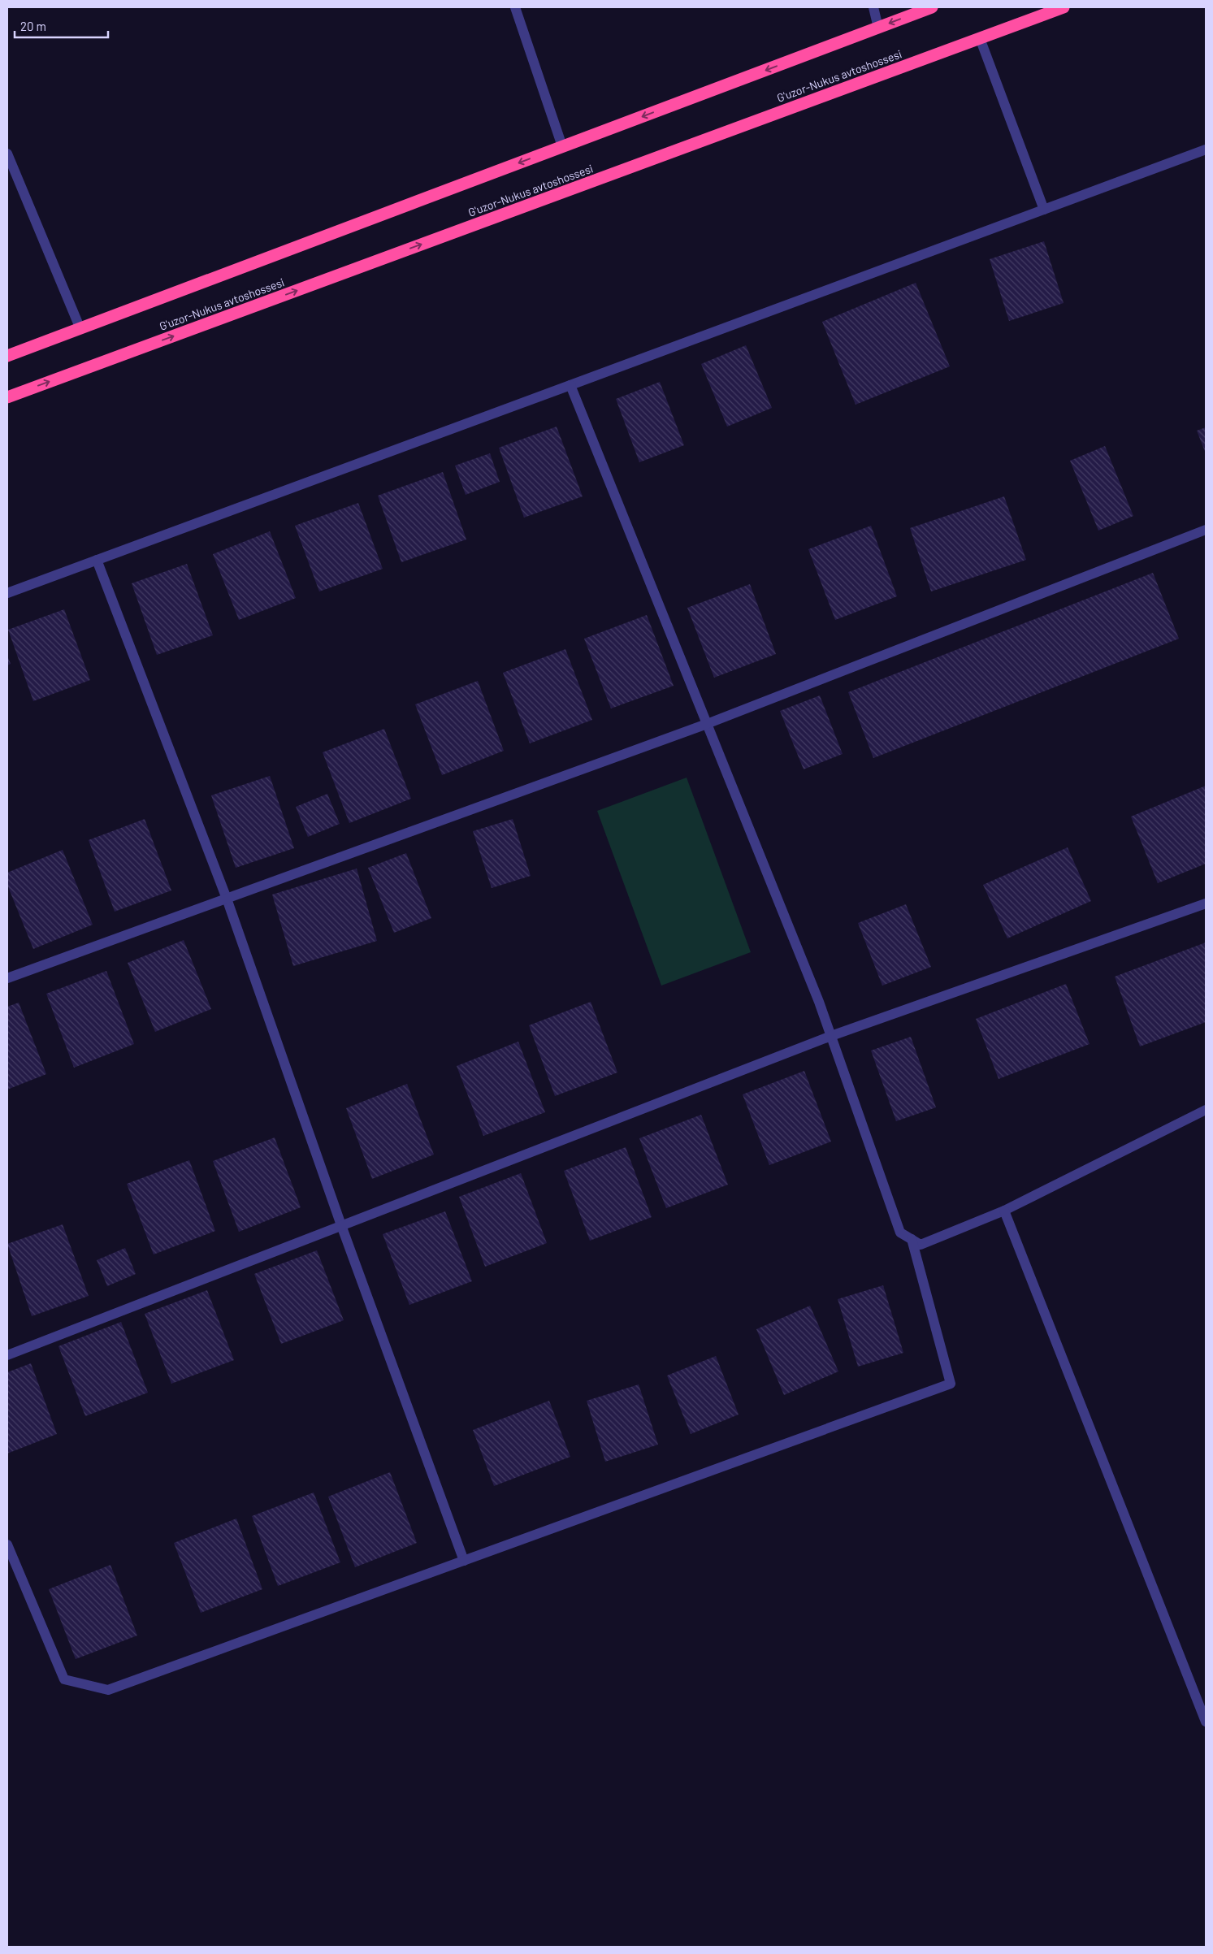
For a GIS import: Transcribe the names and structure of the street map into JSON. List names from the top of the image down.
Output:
{
  "streets": {
    "highway": ["G'uzor-Nukus avtoshossesi"]
  },
  "scale_bar": "20 m"
}
